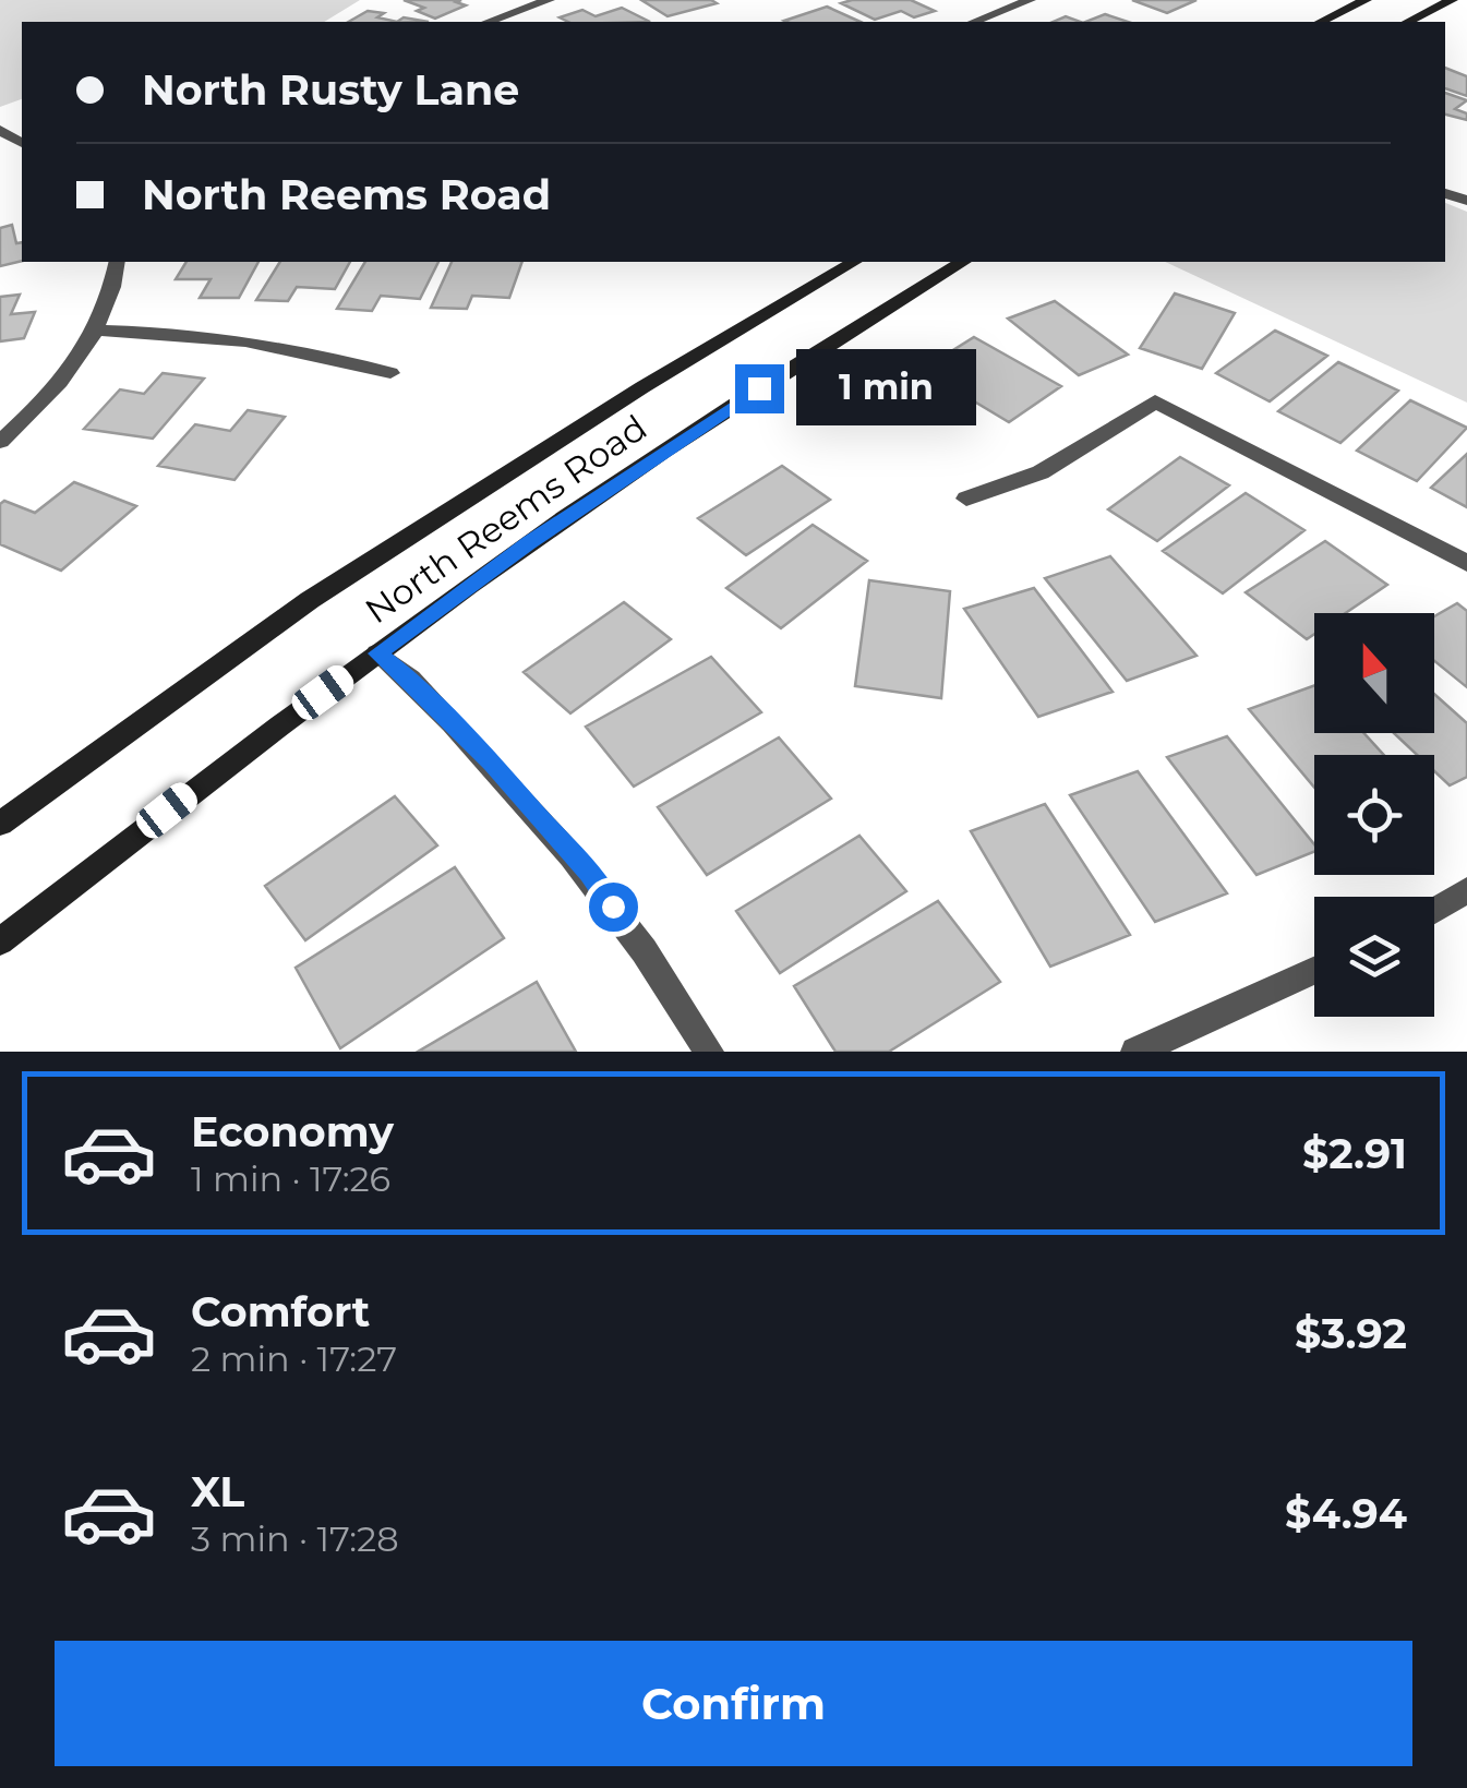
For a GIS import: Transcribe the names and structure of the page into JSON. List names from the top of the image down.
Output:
{
  "streets": {
    "main road": ["North Reems Road"]
  },
  "north": "top",
  "page": {
    "banner": ["North Rusty Lane", "North Reems Road"],
    "bubble": "1 min",
    "list": [
      {
        "name": "Economy",
        "note": "1 min · 17:26",
        "value": "$2.91"
      },
      {
        "name": "Comfort",
        "note": "2 min · 17:27",
        "value": "$3.92"
      },
      {
        "name": "XL",
        "note": "3 min · 17:28",
        "value": "$4.94"
      }
    ],
    "buttons": "Confirm"
  }
}
